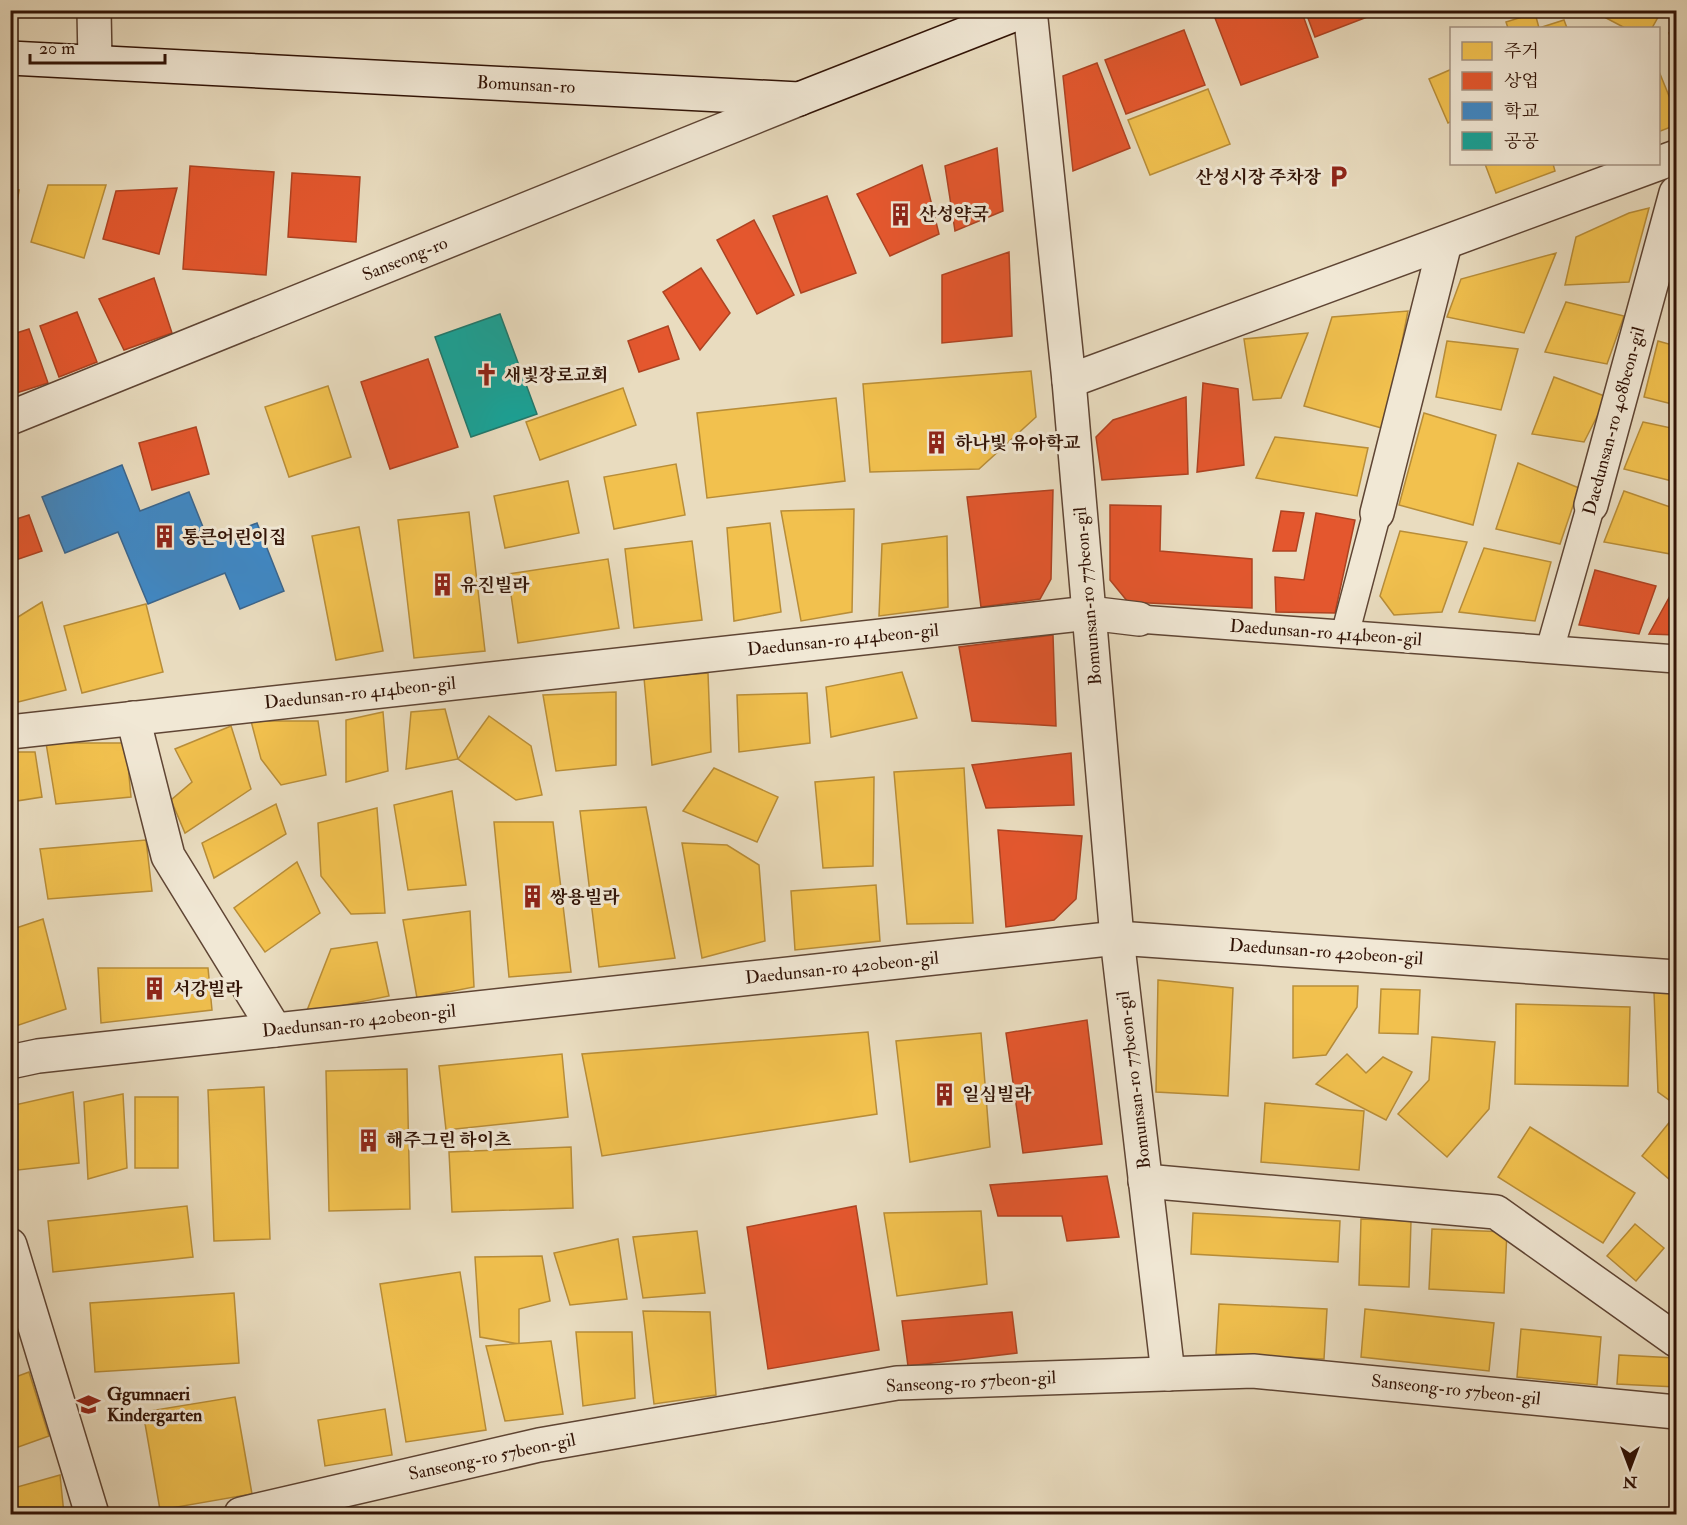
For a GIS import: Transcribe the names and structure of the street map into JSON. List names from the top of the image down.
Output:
{
  "streets": {
    "street": [
      "Bomunsan-ro",
      "Sanseong-ro",
      "Daedunsan-ro 408beon-gil",
      "Bomunsan-ro 77beon-gil",
      "Daedunsan-ro 414beon-gil",
      "Daedunsan-ro 420beon-gil",
      "Sanseong-ro 57beon-gil"
    ]
  },
  "crossings": [
    ["Bomunsan-ro", "Sanseong-ro"],
    ["Bomunsan-ro", "Bomunsan-ro 77beon-gil"],
    ["Daedunsan-ro 408beon-gil", "Daedunsan-ro 414beon-gil"],
    ["Bomunsan-ro 77beon-gil", "Daedunsan-ro 414beon-gil"],
    ["Bomunsan-ro 77beon-gil", "Daedunsan-ro 420beon-gil"],
    ["Bomunsan-ro 77beon-gil", "Sanseong-ro 57beon-gil"]
  ],
  "places": {
    "parking": ["산성시장 주차장"],
    "building": [
      "산성약국",
      "하나빛 유아학교",
      "통큰어린이집",
      "유진빌라",
      "쌍용빌라",
      "서강빌라",
      "일심빌라",
      "해주그린 하이츠"
    ],
    "church": ["새빛장로교회"],
    "school or university": ["Ggumnaeri Kindergarten"]
  },
  "legend": [
    "주거",
    "상업",
    "학교",
    "공공"
  ],
  "scale_bar": "20 m",
  "north": "bottom"
}
